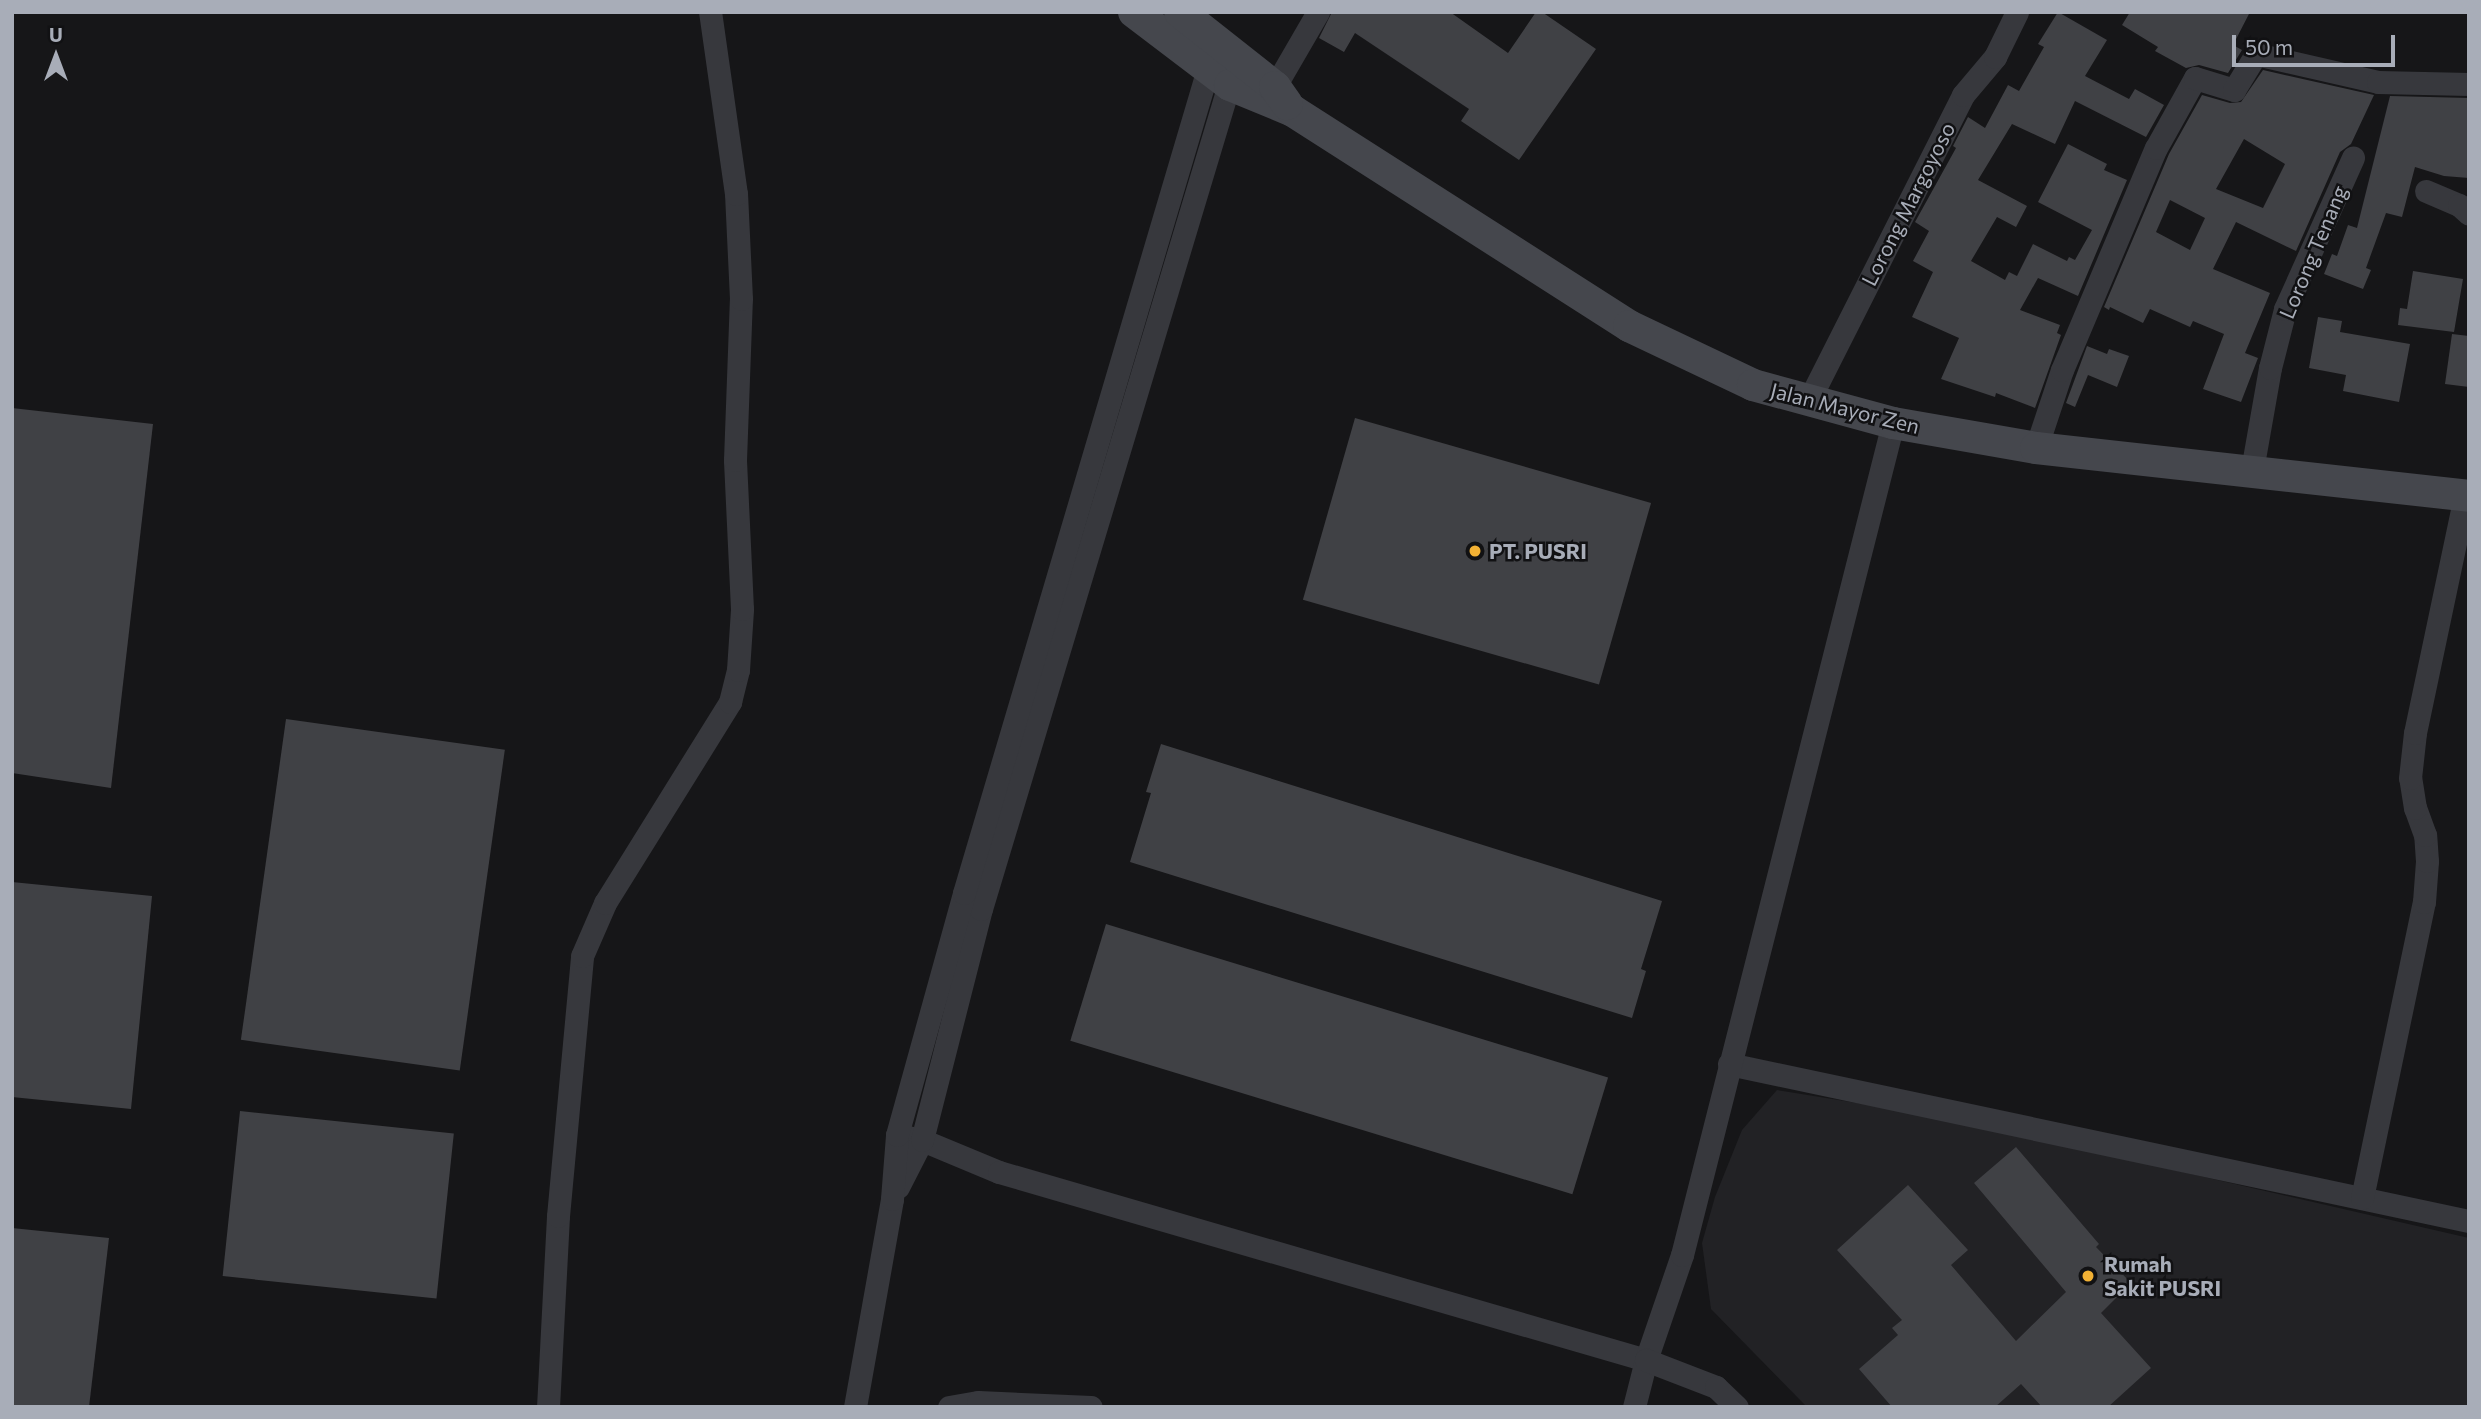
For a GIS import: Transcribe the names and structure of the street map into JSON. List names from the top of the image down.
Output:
{
  "streets": {
    "street": ["Lorong Margoyoso", "Lorong Tenang", "Jalan Mayor Zen"]
  },
  "crossings": [
    ["Lorong Margoyoso", "Jalan Mayor Zen"],
    ["Lorong Tenang", "Jalan Mayor Zen"]
  ],
  "places": ["PT. PUSRI", "Rumah Sakit PUSRI"],
  "scale_bar": "50 m",
  "north": "top"
}
